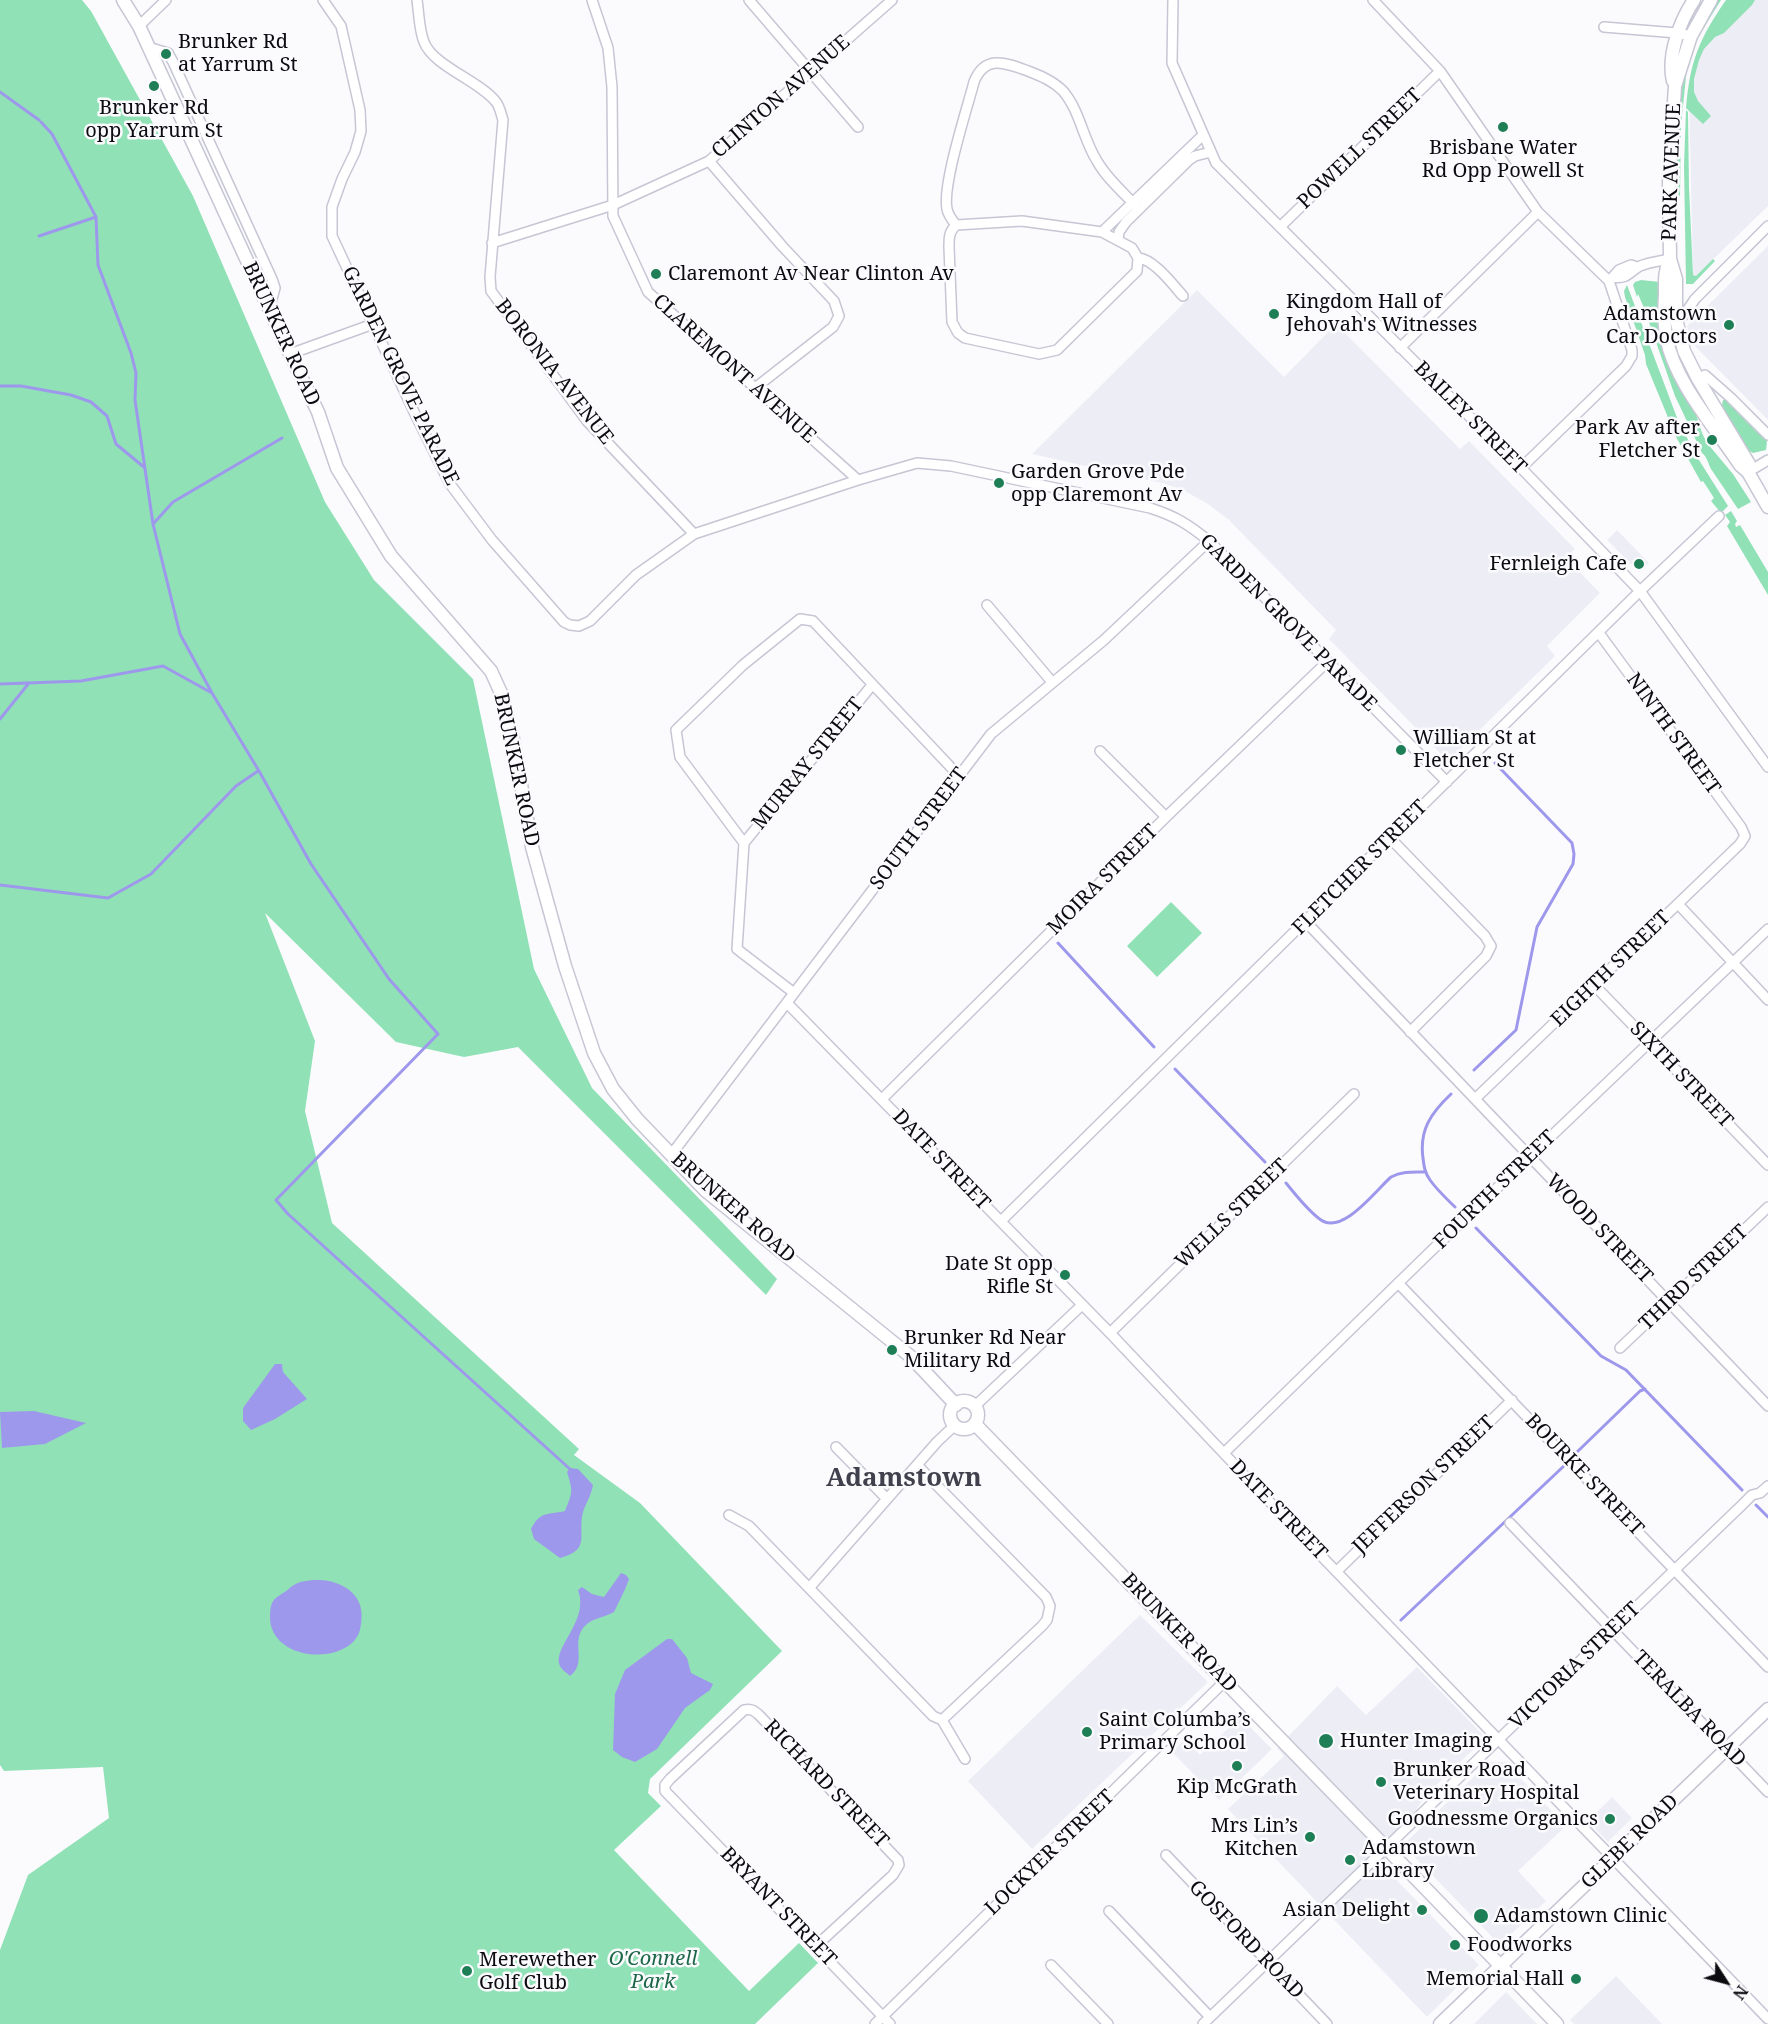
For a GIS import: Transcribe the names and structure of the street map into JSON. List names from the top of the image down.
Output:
{
  "streets": {
    "main road": ["PARK AVENUE", "BRUNKER ROAD", "GLEBE ROAD"],
    "street": [
      "CLINTON AVENUE",
      "POWELL STREET",
      "CLAREMONT AVENUE",
      "BORONIA AVENUE",
      "GARDEN GROVE PARADE",
      "BAILEY STREET",
      "NINTH STREET",
      "MURRAY STREET",
      "SOUTH STREET",
      "FLETCHER STREET",
      "MOIRA STREET",
      "EIGHTH STREET",
      "SIXTH STREET",
      "DATE STREET",
      "FOURTH STREET",
      "WELLS STREET",
      "WOOD STREET",
      "THIRD STREET",
      "BOURKE STREET",
      "JEFFERSON STREET",
      "VICTORIA STREET",
      "TERALBA ROAD",
      "RICHARD STREET",
      "LOCKYER STREET",
      "BRYANT STREET",
      "GOSFORD ROAD"
    ]
  },
  "crossings": [
    ["CLINTON AVENUE", "CLAREMONT AVENUE"],
    ["CLINTON AVENUE", "BORONIA AVENUE"],
    ["POWELL STREET", "BAILEY STREET"],
    ["BRUNKER ROAD", "SOUTH STREET"],
    ["BRUNKER ROAD", "VICTORIA STREET"],
    ["BRUNKER ROAD", "GLEBE ROAD"],
    ["BRUNKER ROAD", "LOCKYER STREET"],
    ["CLAREMONT AVENUE", "GARDEN GROVE PARADE"],
    ["BORONIA AVENUE", "GARDEN GROVE PARADE"],
    ["GARDEN GROVE PARADE", "SOUTH STREET"],
    ["GARDEN GROVE PARADE", "FLETCHER STREET"],
    ["GARDEN GROVE PARADE", "MOIRA STREET"],
    ["BAILEY STREET", "FLETCHER STREET"],
    ["NINTH STREET", "FLETCHER STREET"],
    ["NINTH STREET", "EIGHTH STREET"],
    ["SOUTH STREET", "DATE STREET"],
    ["FLETCHER STREET", "DATE STREET"],
    ["FLETCHER STREET", "WOOD STREET"],
    ["MOIRA STREET", "DATE STREET"],
    ["EIGHTH STREET", "SIXTH STREET"],
    ["EIGHTH STREET", "WOOD STREET"],
    ["SIXTH STREET", "FOURTH STREET"],
    ["DATE STREET", "FOURTH STREET"],
    ["DATE STREET", "WELLS STREET"],
    ["DATE STREET", "JEFFERSON STREET"],
    ["DATE STREET", "VICTORIA STREET"],
    ["DATE STREET", "GLEBE ROAD"],
    ["FOURTH STREET", "WOOD STREET"],
    ["FOURTH STREET", "BOURKE STREET"],
    ["WOOD STREET", "THIRD STREET"],
    ["BOURKE STREET", "JEFFERSON STREET"],
    ["BOURKE STREET", "VICTORIA STREET"],
    ["VICTORIA STREET", "TERALBA ROAD"],
    ["VICTORIA STREET", "GOSFORD ROAD"],
    ["TERALBA ROAD", "GLEBE ROAD"],
    ["RICHARD STREET", "BRYANT STREET"],
    ["LOCKYER STREET", "BRYANT STREET"]
  ],
  "districts": ["Adamstown"],
  "parks": ["O'Connell Park"],
  "places": [
    "Brunker Rd at Yarrum St",
    "Brunker Rd opp Yarrum St",
    "Brisbane Water Rd Opp Powell St",
    "Claremont Av Near Clinton Av",
    "Kingdom Hall of Jehovah's Witnesses",
    "Adamstown Car Doctors",
    "Park Av after Fletcher St",
    "Garden Grove Pde opp Claremont Av",
    "Fernleigh Cafe",
    "William St at Fletcher St",
    "Date St opp Rifle St",
    "Brunker Rd Near Military Rd",
    "Saint Columba’s Primary School",
    "Hunter Imaging",
    "Kip McGrath",
    "Brunker Road Veterinary Hospital",
    "Goodnessme Organics",
    "Mrs Lin’s Kitchen",
    "Adamstown Library",
    "Asian Delight",
    "Adamstown Clinic",
    "Foodworks",
    "Merewether Golf Club",
    "Memorial Hall"
  ],
  "north": "bottom right"
}
